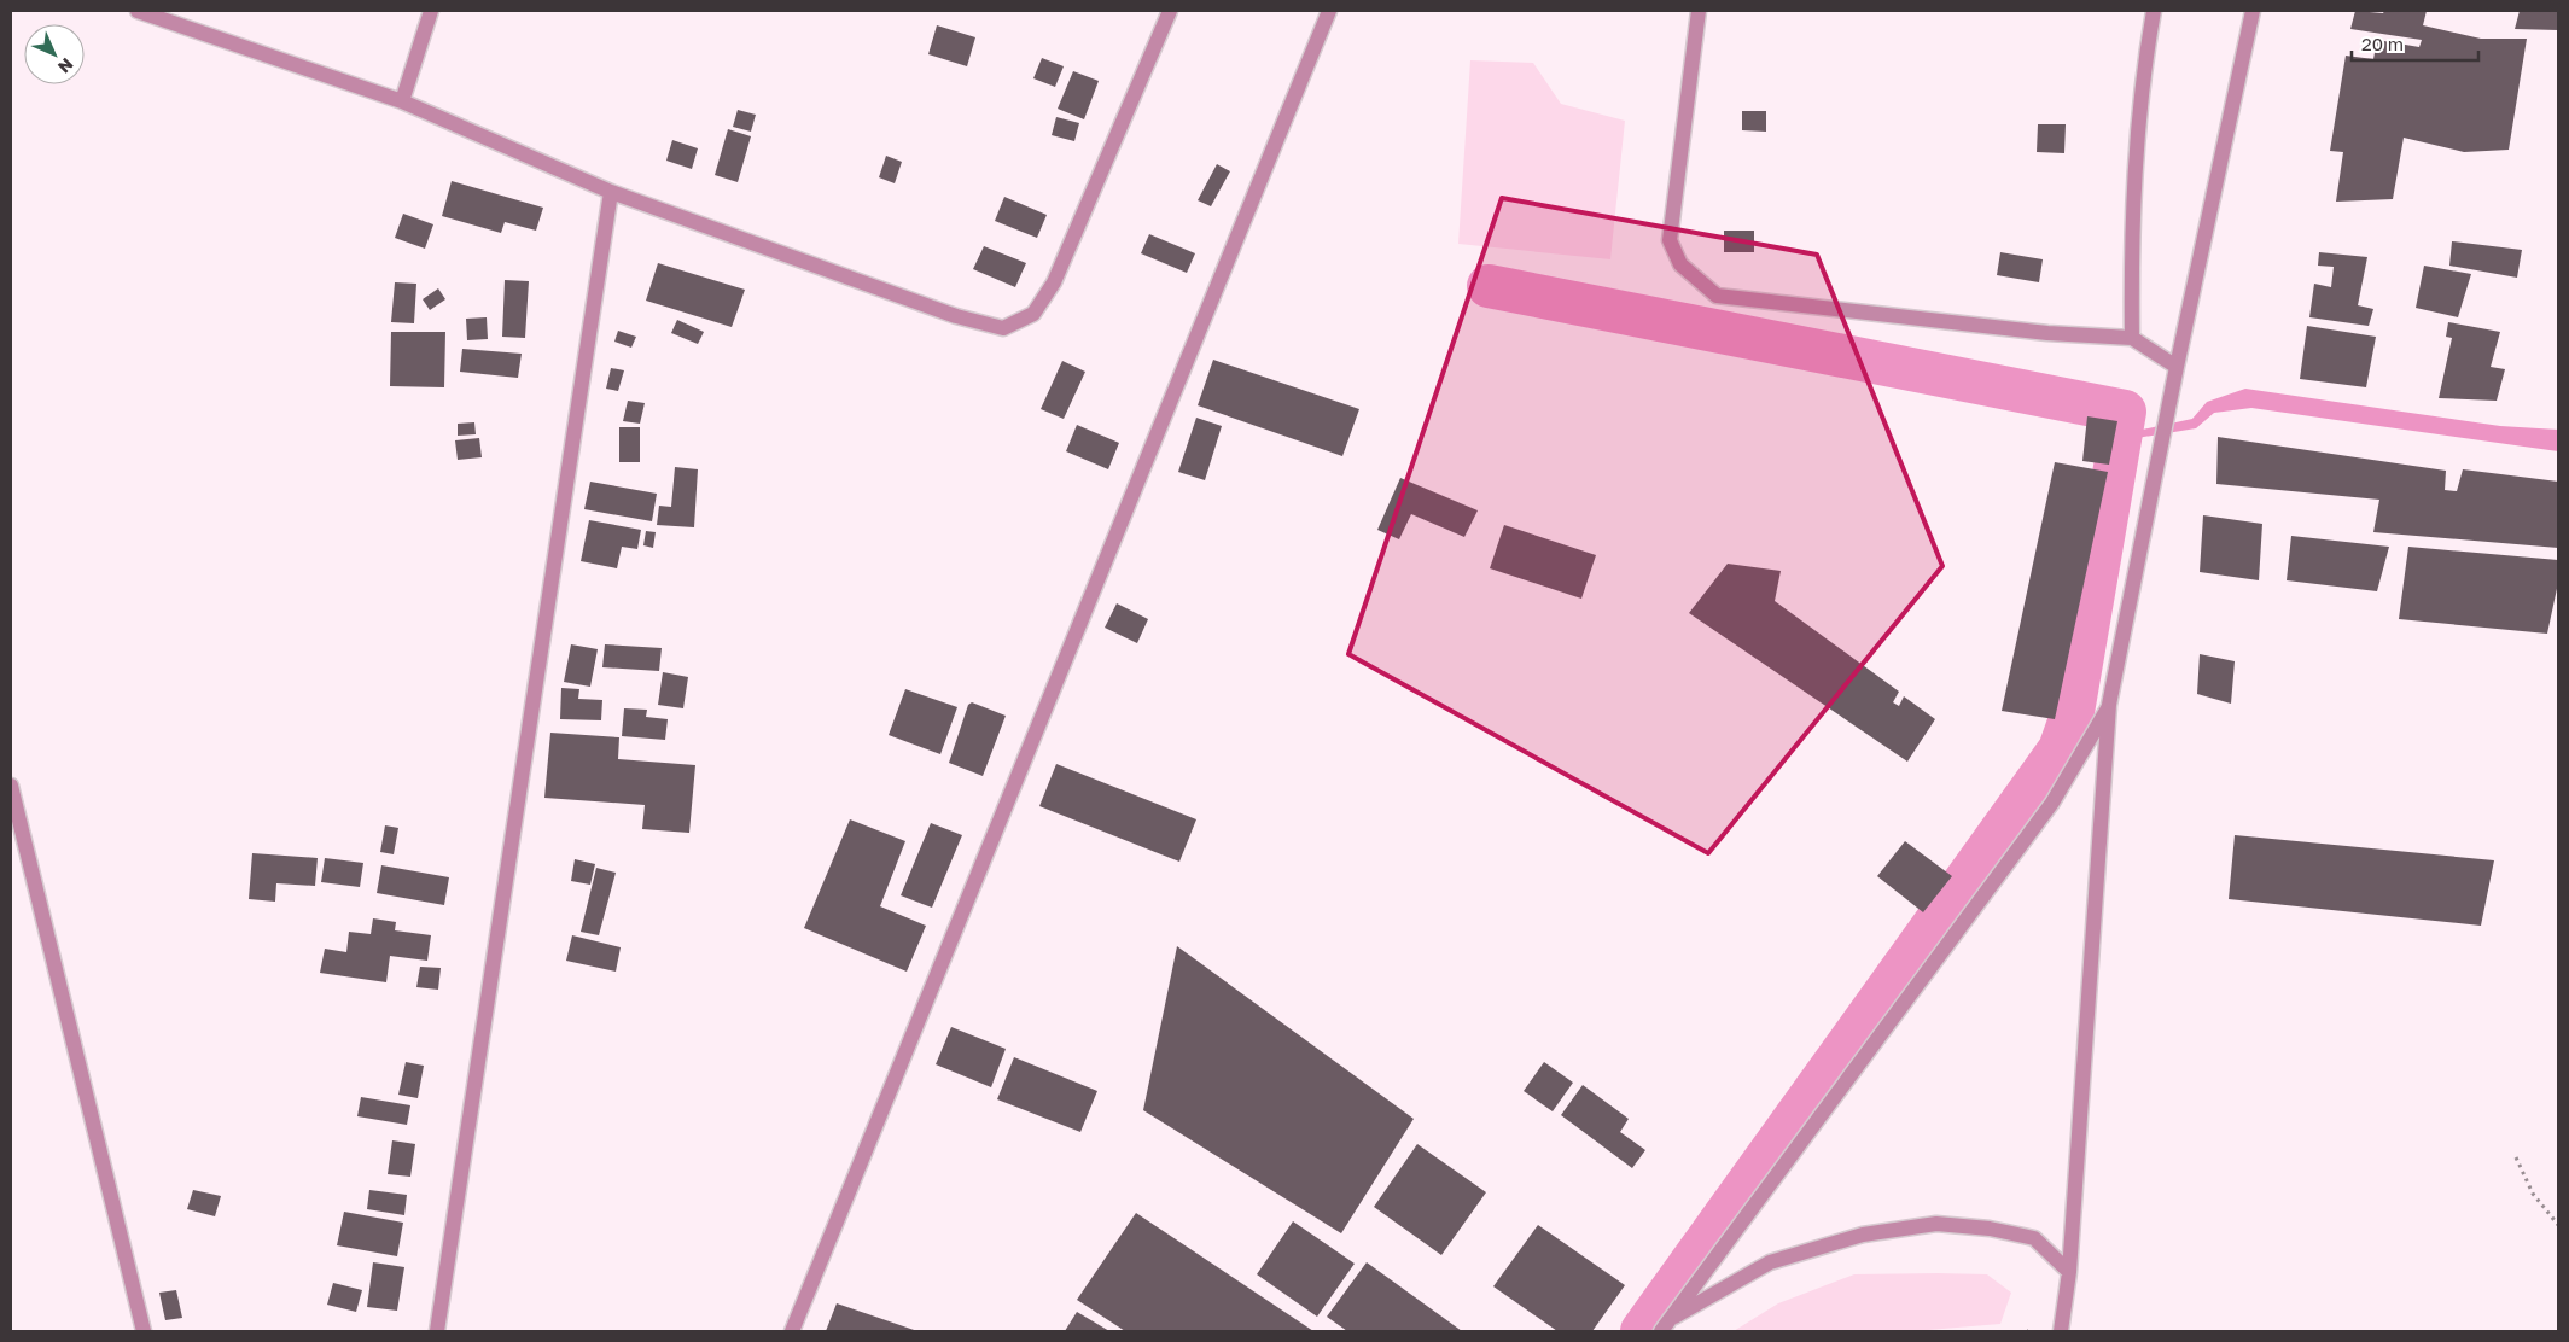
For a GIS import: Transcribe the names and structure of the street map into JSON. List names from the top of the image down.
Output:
{
  "scale_bar": "20 m",
  "north": "bottom right"
}
